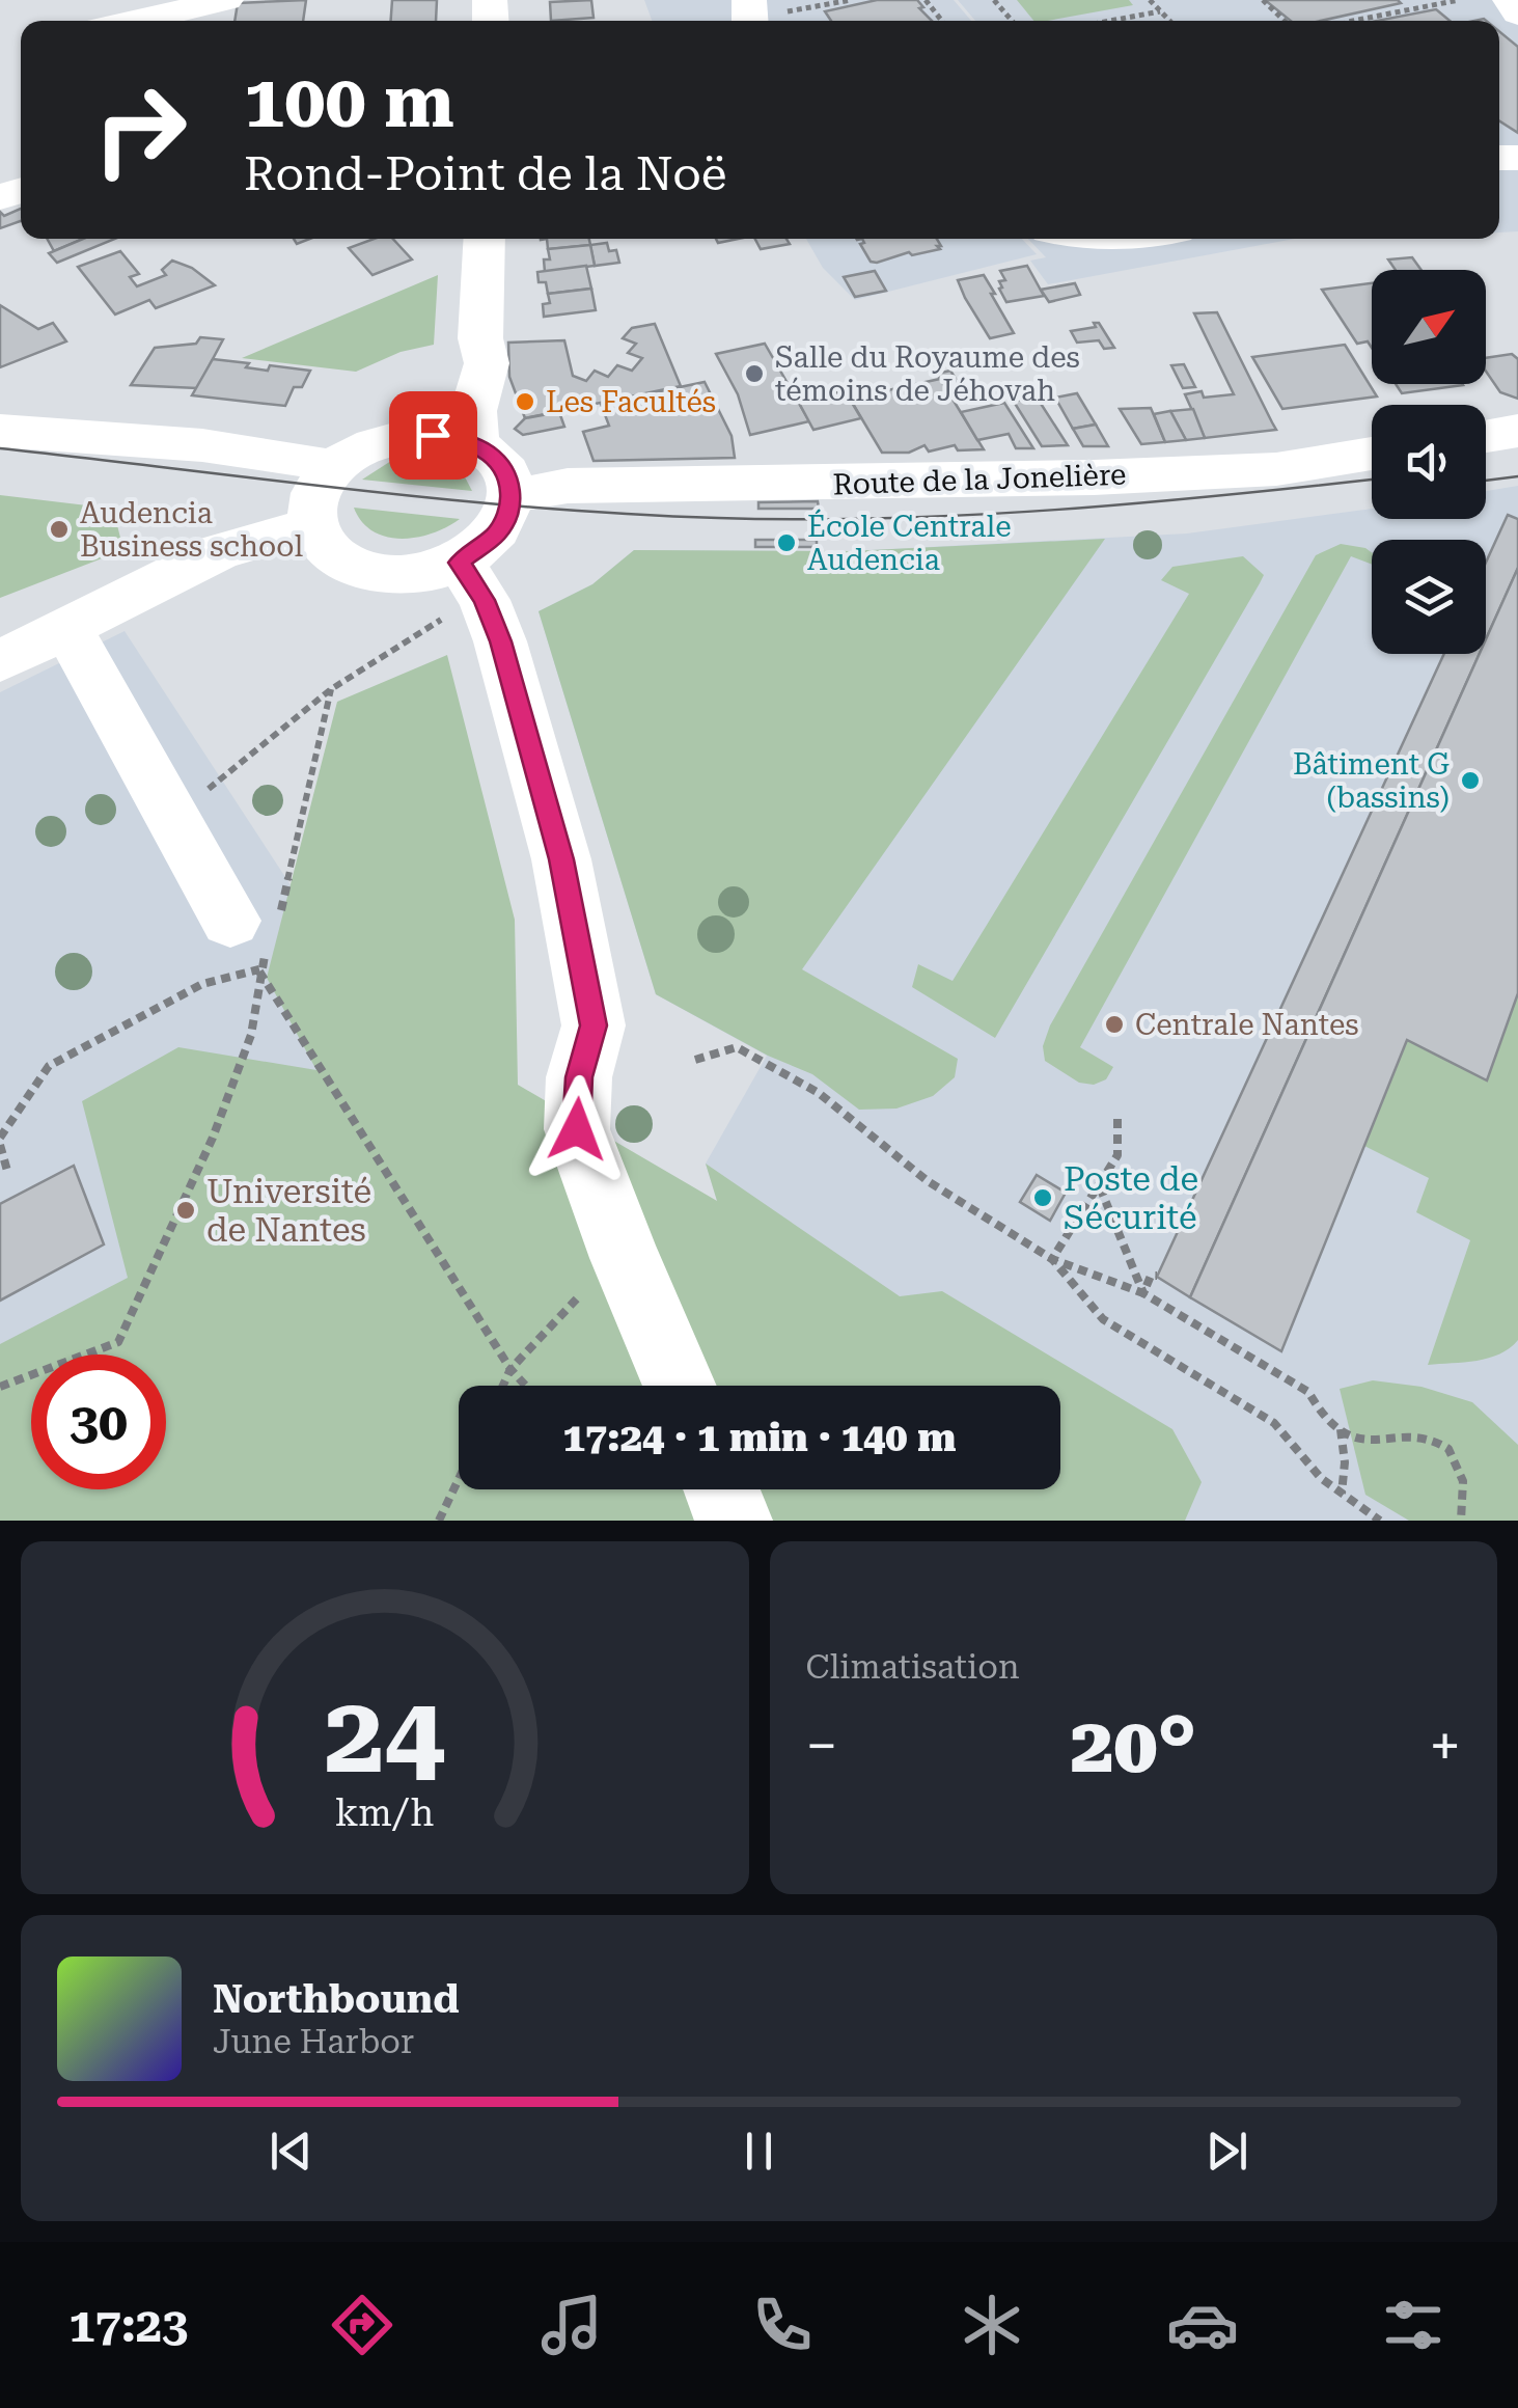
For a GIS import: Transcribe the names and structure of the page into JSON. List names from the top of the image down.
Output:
{
  "streets": {
    "street": ["Route de la Jonelière"]
  },
  "places": [
    "Salle du Royaume des témoins de Jéhovah",
    "Les Facultés",
    "Audencia Business school",
    "École Centrale Audencia",
    "Bâtiment G (bassins)",
    "Centrale Nantes",
    "Poste de Sécurité",
    "Université de Nantes"
  ],
  "north": "top right",
  "page": {
    "turn": ["100 m", "Rond-Point de la Noë"],
    "limit": "30",
    "trip": "17:24 · 1 min · 140 m",
    "tile": "Climatisation",
    "heat": ["−", "20°", "+"],
    "song": ["Northbound", "June Harbor"],
    "tabs": "17:23",
    "gauge": ["24", "km/h"]
  }
}
